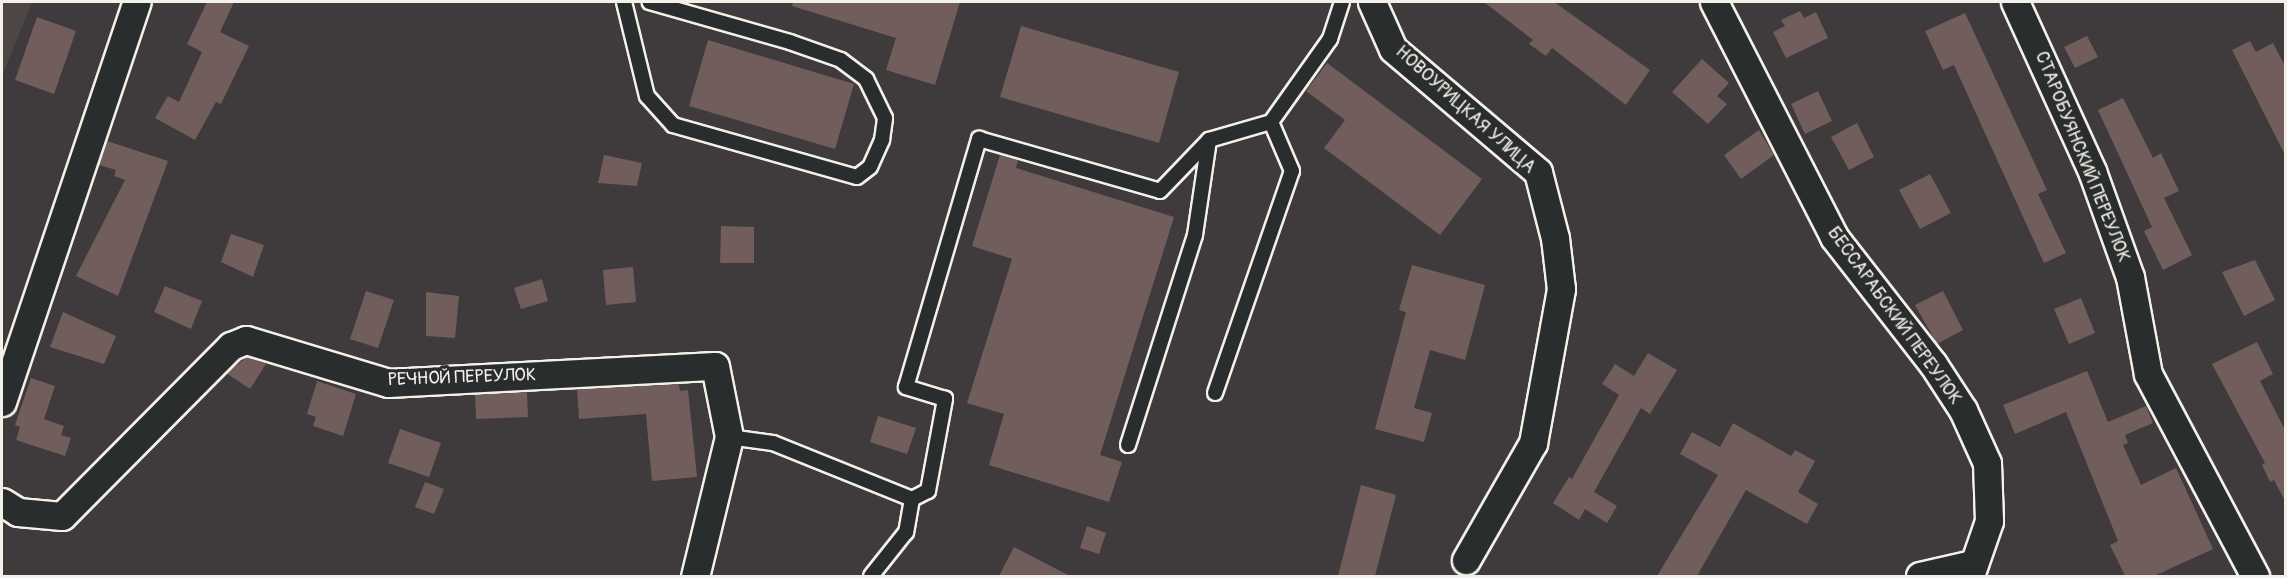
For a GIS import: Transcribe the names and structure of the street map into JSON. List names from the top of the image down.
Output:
{
  "streets": {
    "street": [
      "НОВОУРИЦКАЯ УЛИЦА",
      "СТАРОБУЯНСКИЙ ПЕРЕУЛОК",
      "БЕССАРАБСКИЙ ПЕРЕУЛОК",
      "РЕЧНОЙ ПЕРЕУЛОК"
    ]
  }
}
